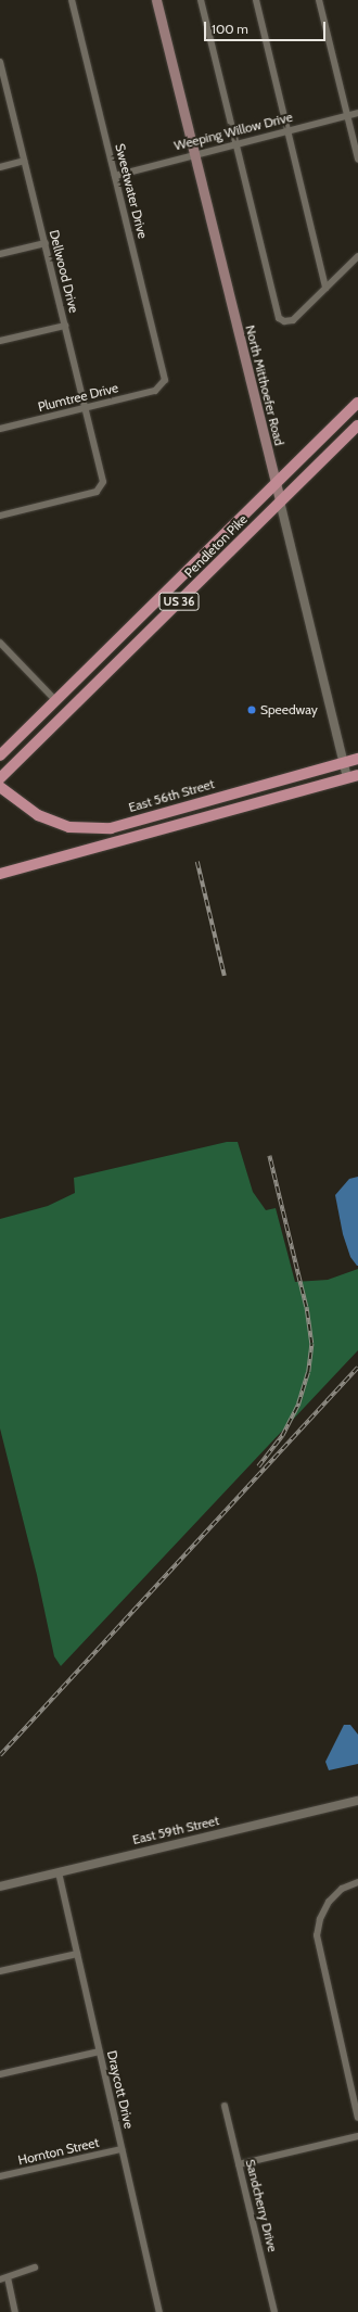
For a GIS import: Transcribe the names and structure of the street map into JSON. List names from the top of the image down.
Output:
{
  "streets": {
    "main road": [
      "North Mitthoefer Road",
      "Pendleton Pike",
      "US 36",
      "East 56th Street"
    ],
    "street": [
      "Weeping Willow Drive",
      "Sweetwater Drive",
      "Dellwood Drive",
      "Plumtree Drive",
      "East 59th Street",
      "Draycott Drive",
      "Hornton Street",
      "Sandcherry Drive"
    ]
  },
  "crossings": [
    ["Weeping Willow Drive", "Sweetwater Drive"],
    ["Weeping Willow Drive", "North Mitthoefer Road"],
    ["Sweetwater Drive", "Plumtree Drive"],
    ["Dellwood Drive", "Plumtree Drive"],
    ["North Mitthoefer Road", "Pendleton Pike"],
    ["North Mitthoefer Road", "East 56th Street"],
    ["East 59th Street", "Draycott Drive"],
    ["Draycott Drive", "Hornton Street"]
  ],
  "places": ["Speedway"],
  "scale_bar": "100 m"
}
